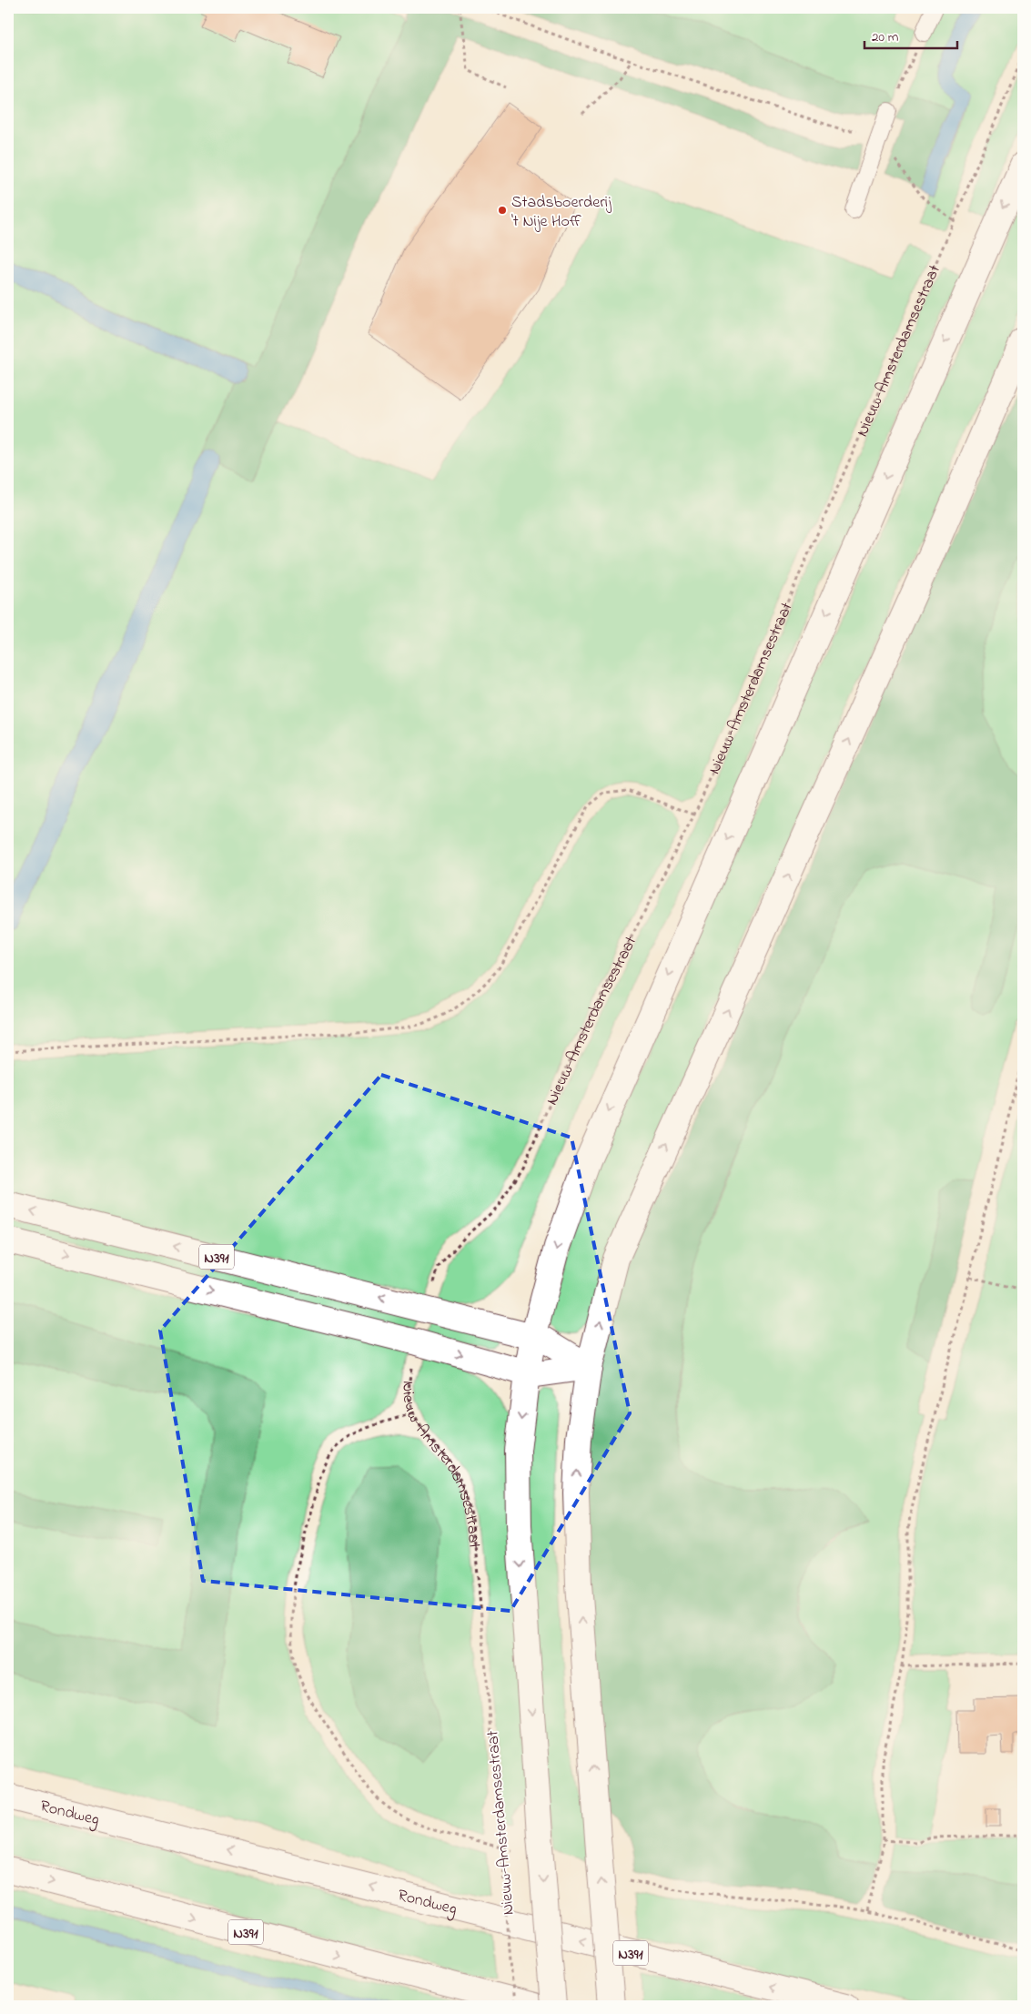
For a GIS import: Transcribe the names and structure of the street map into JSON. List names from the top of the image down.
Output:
{
  "streets": {
    "main road": ["N391", "Rondweg"],
    "path": ["Nieuw-Amsterdamsestraat"]
  },
  "crossings": [
    ["Nieuw-Amsterdamsestraat", "N391"]
  ],
  "places": ["Stadsboerderij 't Nije Hoff"],
  "scale_bar": "20 m"
}
